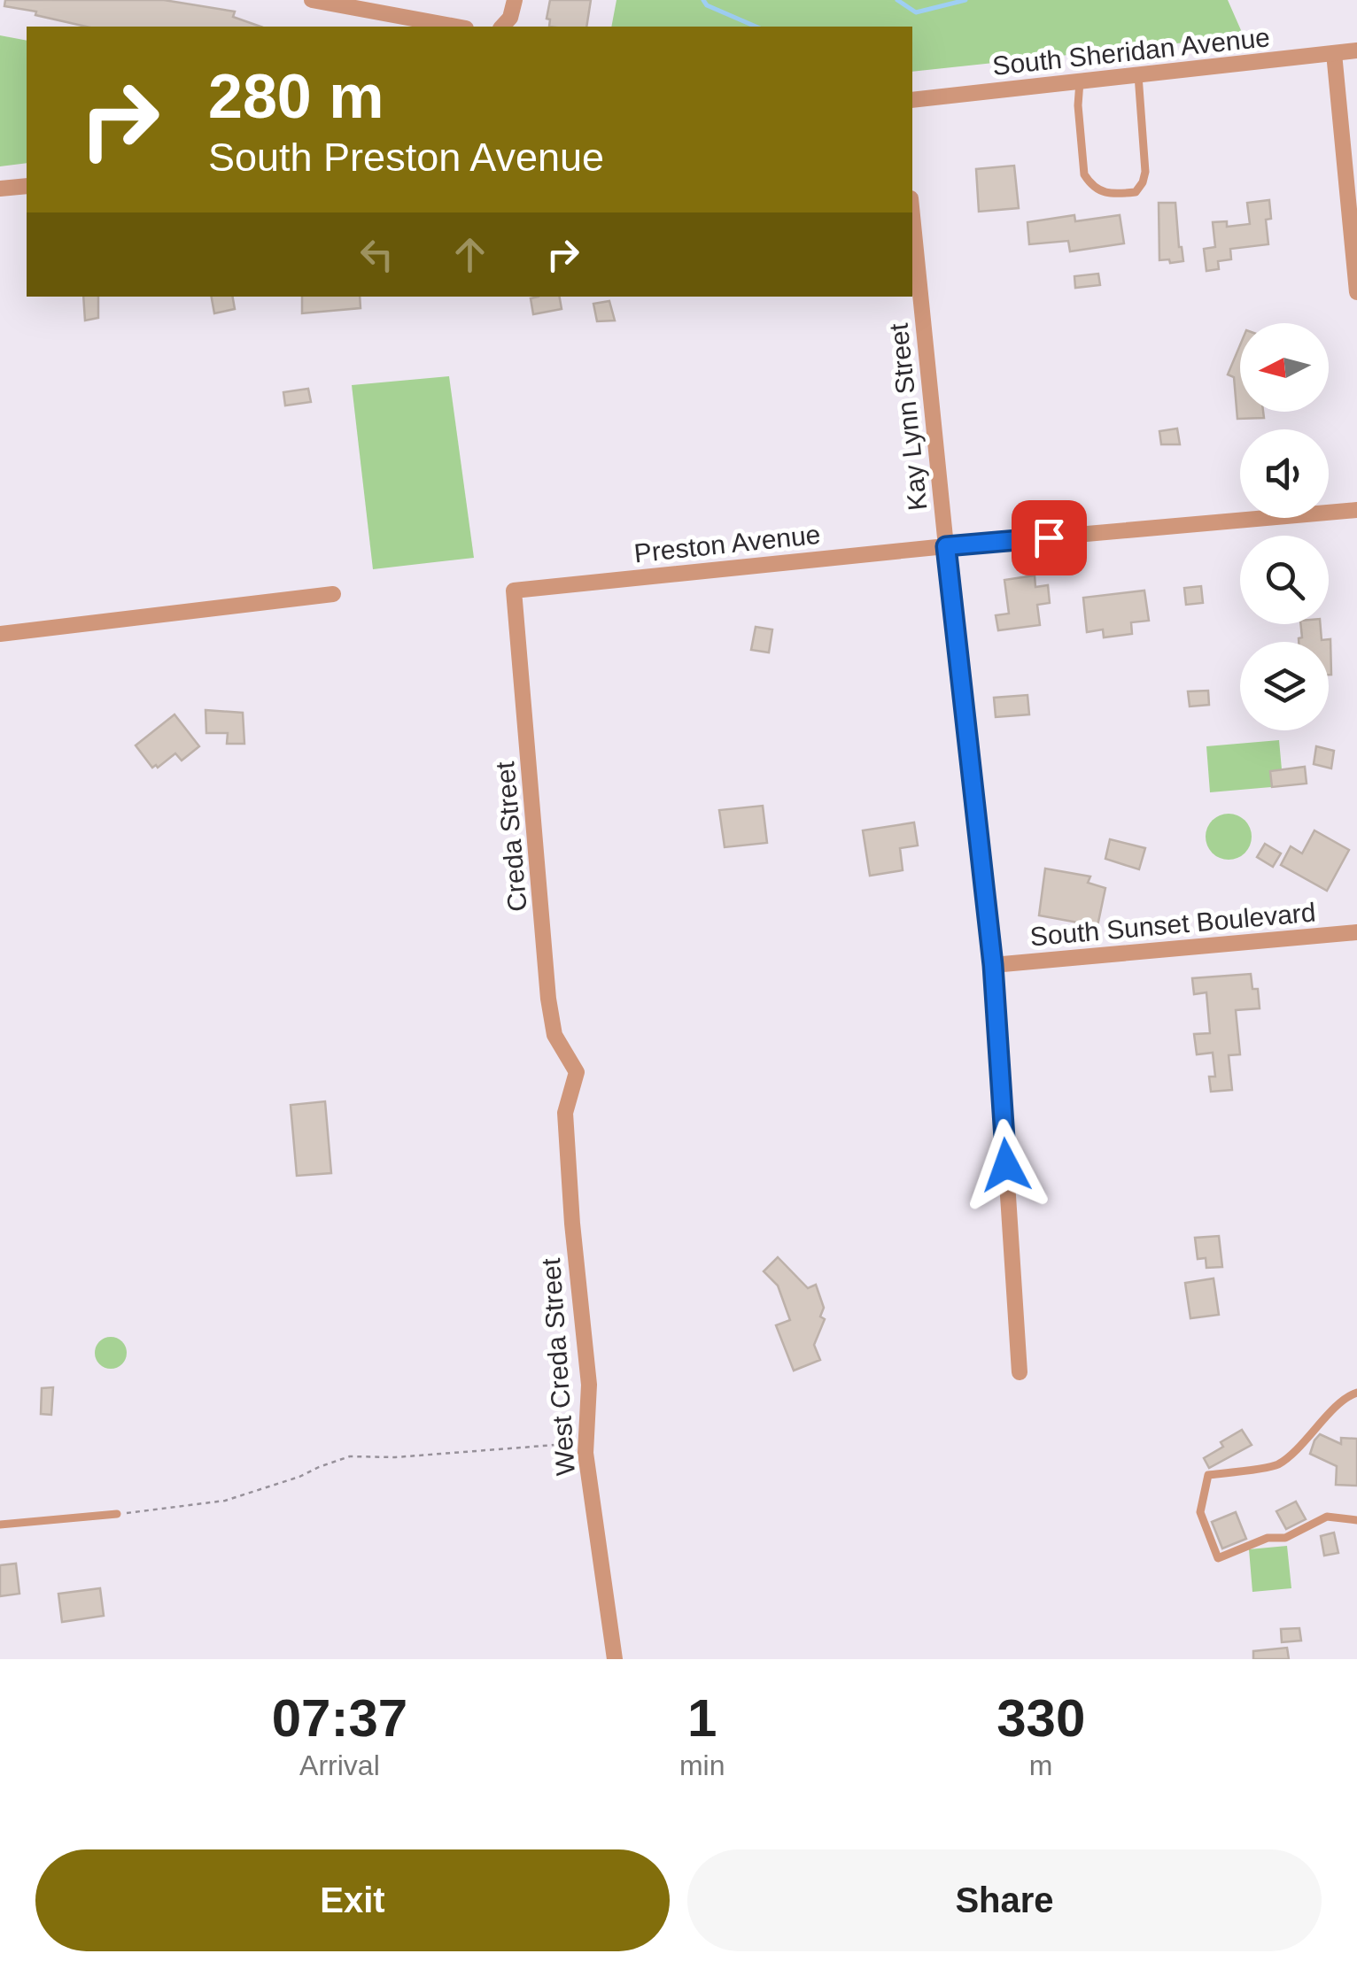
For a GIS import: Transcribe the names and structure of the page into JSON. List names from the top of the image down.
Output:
{
  "streets": {
    "street": [
      "South Sheridan Avenue",
      "Kay Lynn Street",
      "Preston Avenue",
      "Creda Street",
      "South Sunset Boulevard",
      "West Creda Street"
    ]
  },
  "crossings": [
    ["Kay Lynn Street", "Preston Avenue"],
    ["Kay Lynn Street", "South Sunset Boulevard"],
    ["Preston Avenue", "Creda Street"],
    ["Creda Street", "West Creda Street"]
  ],
  "north": "left",
  "page": {
    "turn": ["280 m", "South Preston Avenue"],
    "eta": [
      "07:37",
      "Arrival",
      "1",
      "min",
      "330",
      "m"
    ],
    "buttons": ["Exit", "Share"]
  }
}
